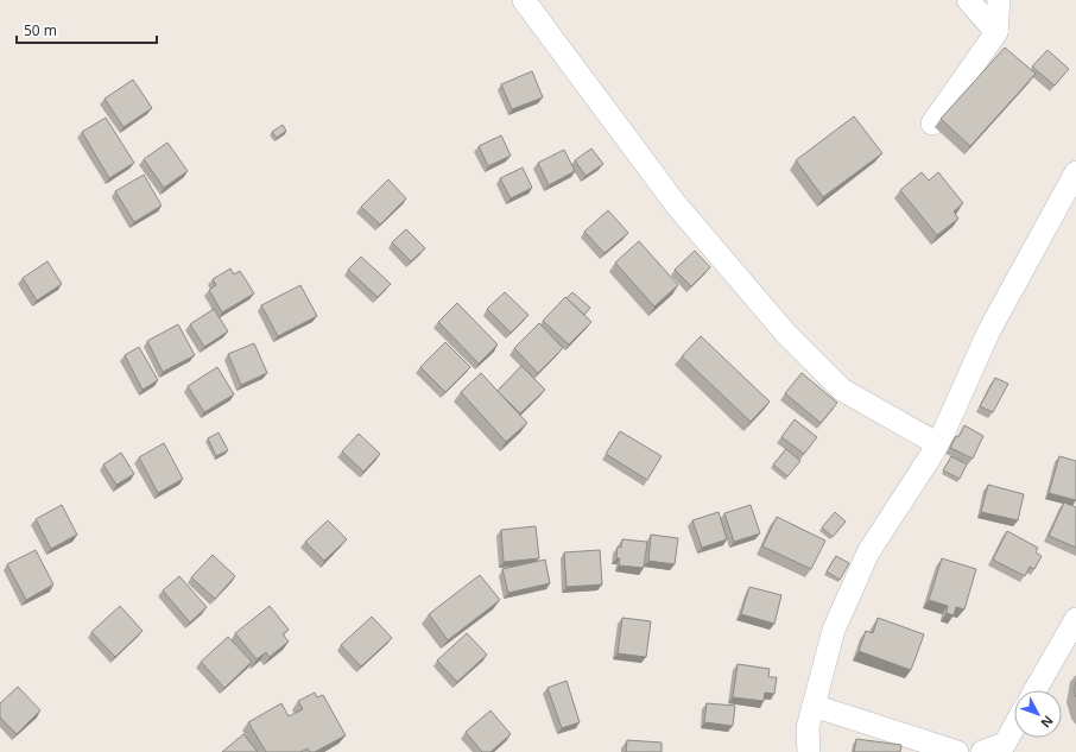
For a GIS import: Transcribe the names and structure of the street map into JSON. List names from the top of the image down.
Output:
{
  "scale_bar": "50 m",
  "north": "bottom right"
}
